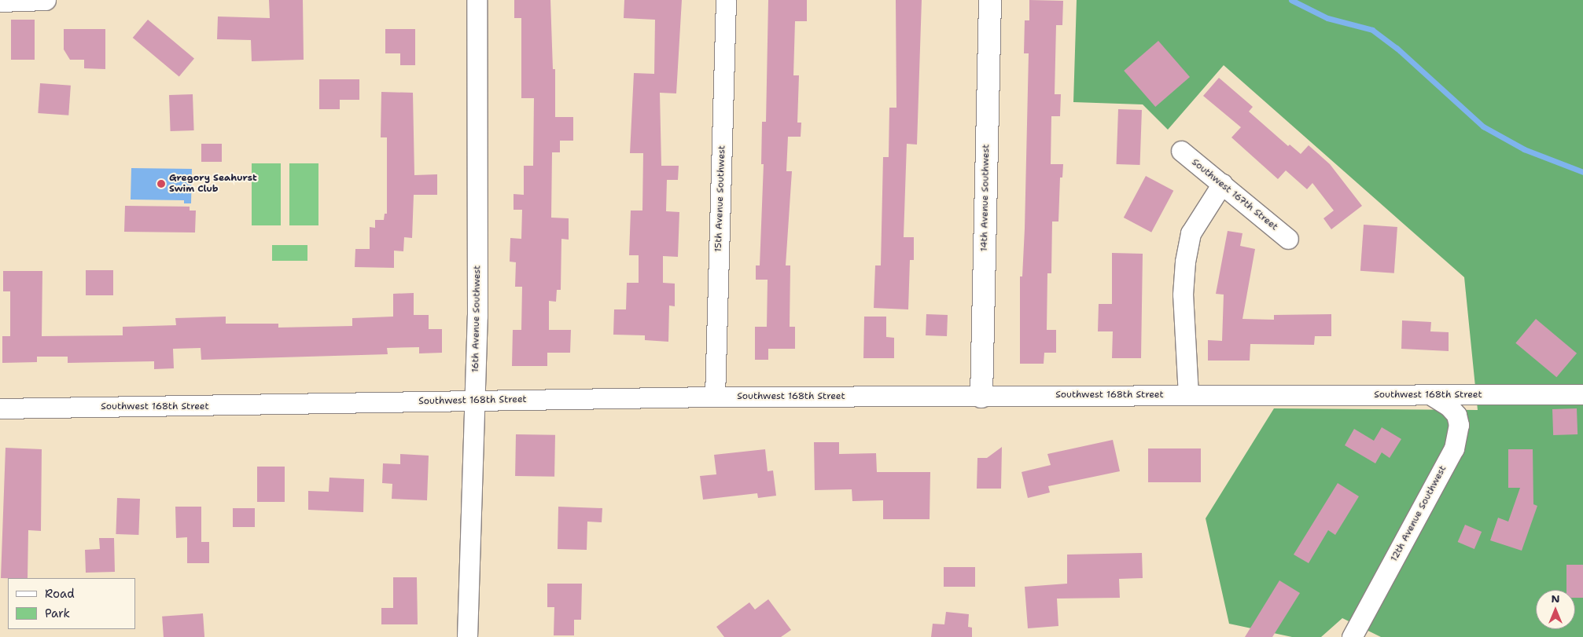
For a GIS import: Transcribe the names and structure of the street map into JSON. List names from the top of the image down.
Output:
{
  "streets": {
    "street": [
      "Southwest 167th Street",
      "14th Avenue Southwest",
      "15th Avenue Southwest",
      "16th Avenue Southwest",
      "Southwest 168th Street",
      "12th Avenue Southwest"
    ]
  },
  "crossings": [
    ["14th Avenue Southwest", "Southwest 168th Street"],
    ["15th Avenue Southwest", "Southwest 168th Street"],
    ["16th Avenue Southwest", "Southwest 168th Street"],
    ["Southwest 168th Street", "12th Avenue Southwest"]
  ],
  "places": ["Gregory Seahurst Swim Club"],
  "legend": ["Road", "Park"],
  "north": "top"
}
